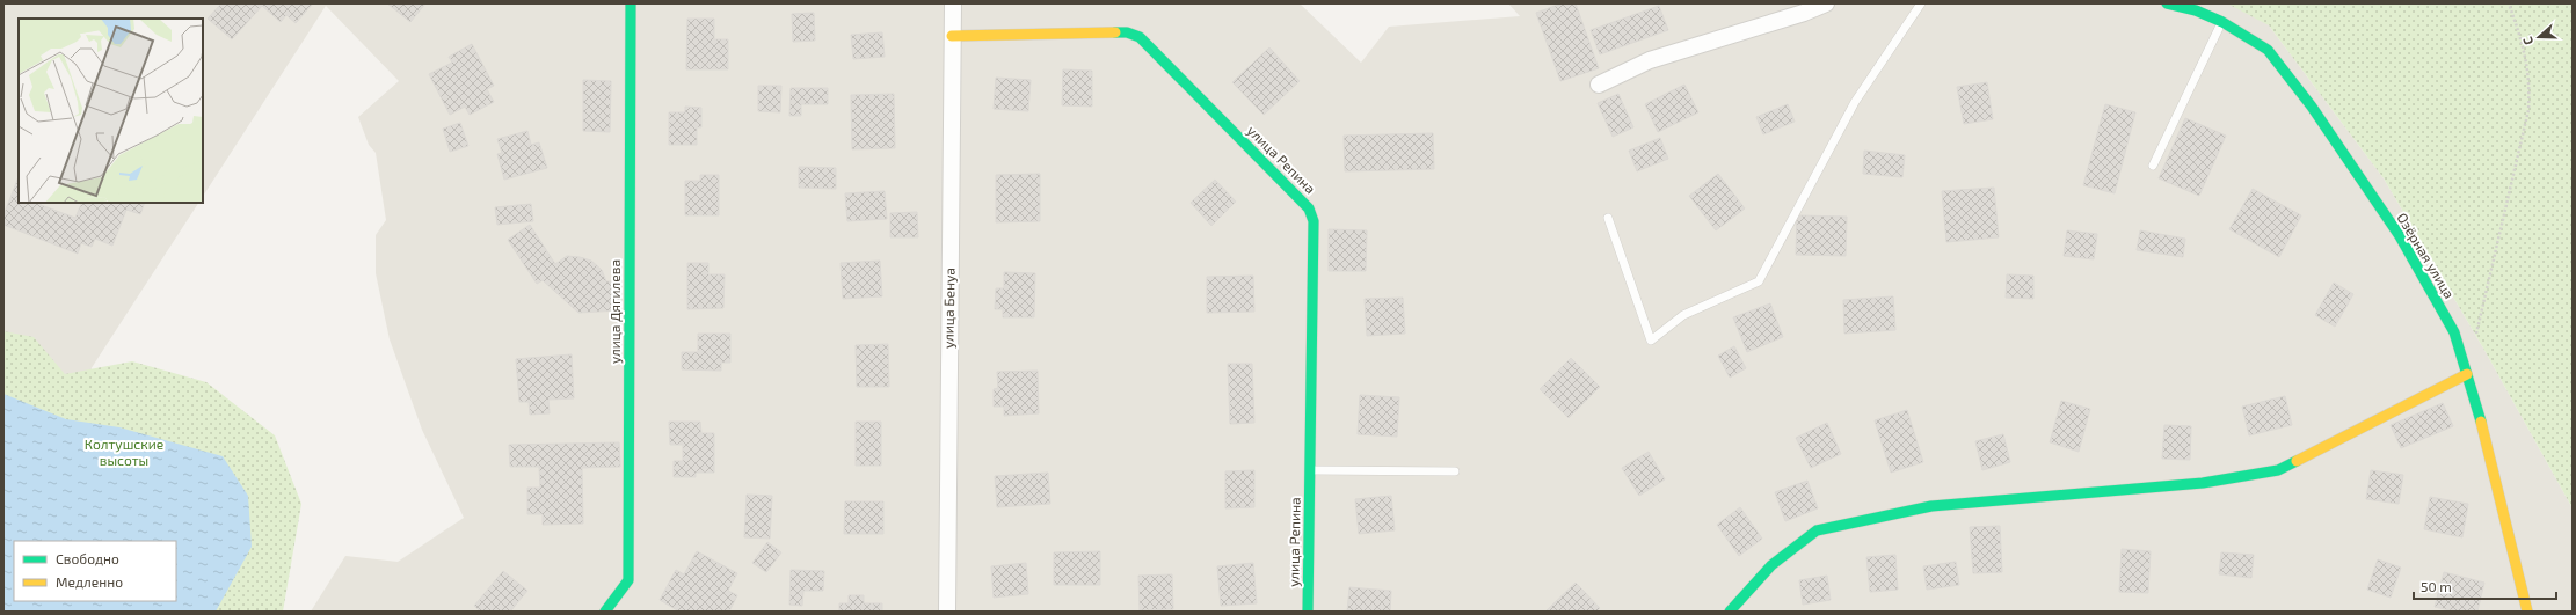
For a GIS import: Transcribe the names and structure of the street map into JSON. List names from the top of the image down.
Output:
{
  "streets": {
    "street": [
      "улица Репина",
      "Озёрная улица",
      "улица Бенуа",
      "улица Дягилева"
    ]
  },
  "crossings": [
    ["улица Репина", "улица Бенуа"]
  ],
  "parks": ["Колтушские высоты"],
  "legend": ["Свободно", "Медленно"],
  "scale_bar": "50 m",
  "north": "left"
}
